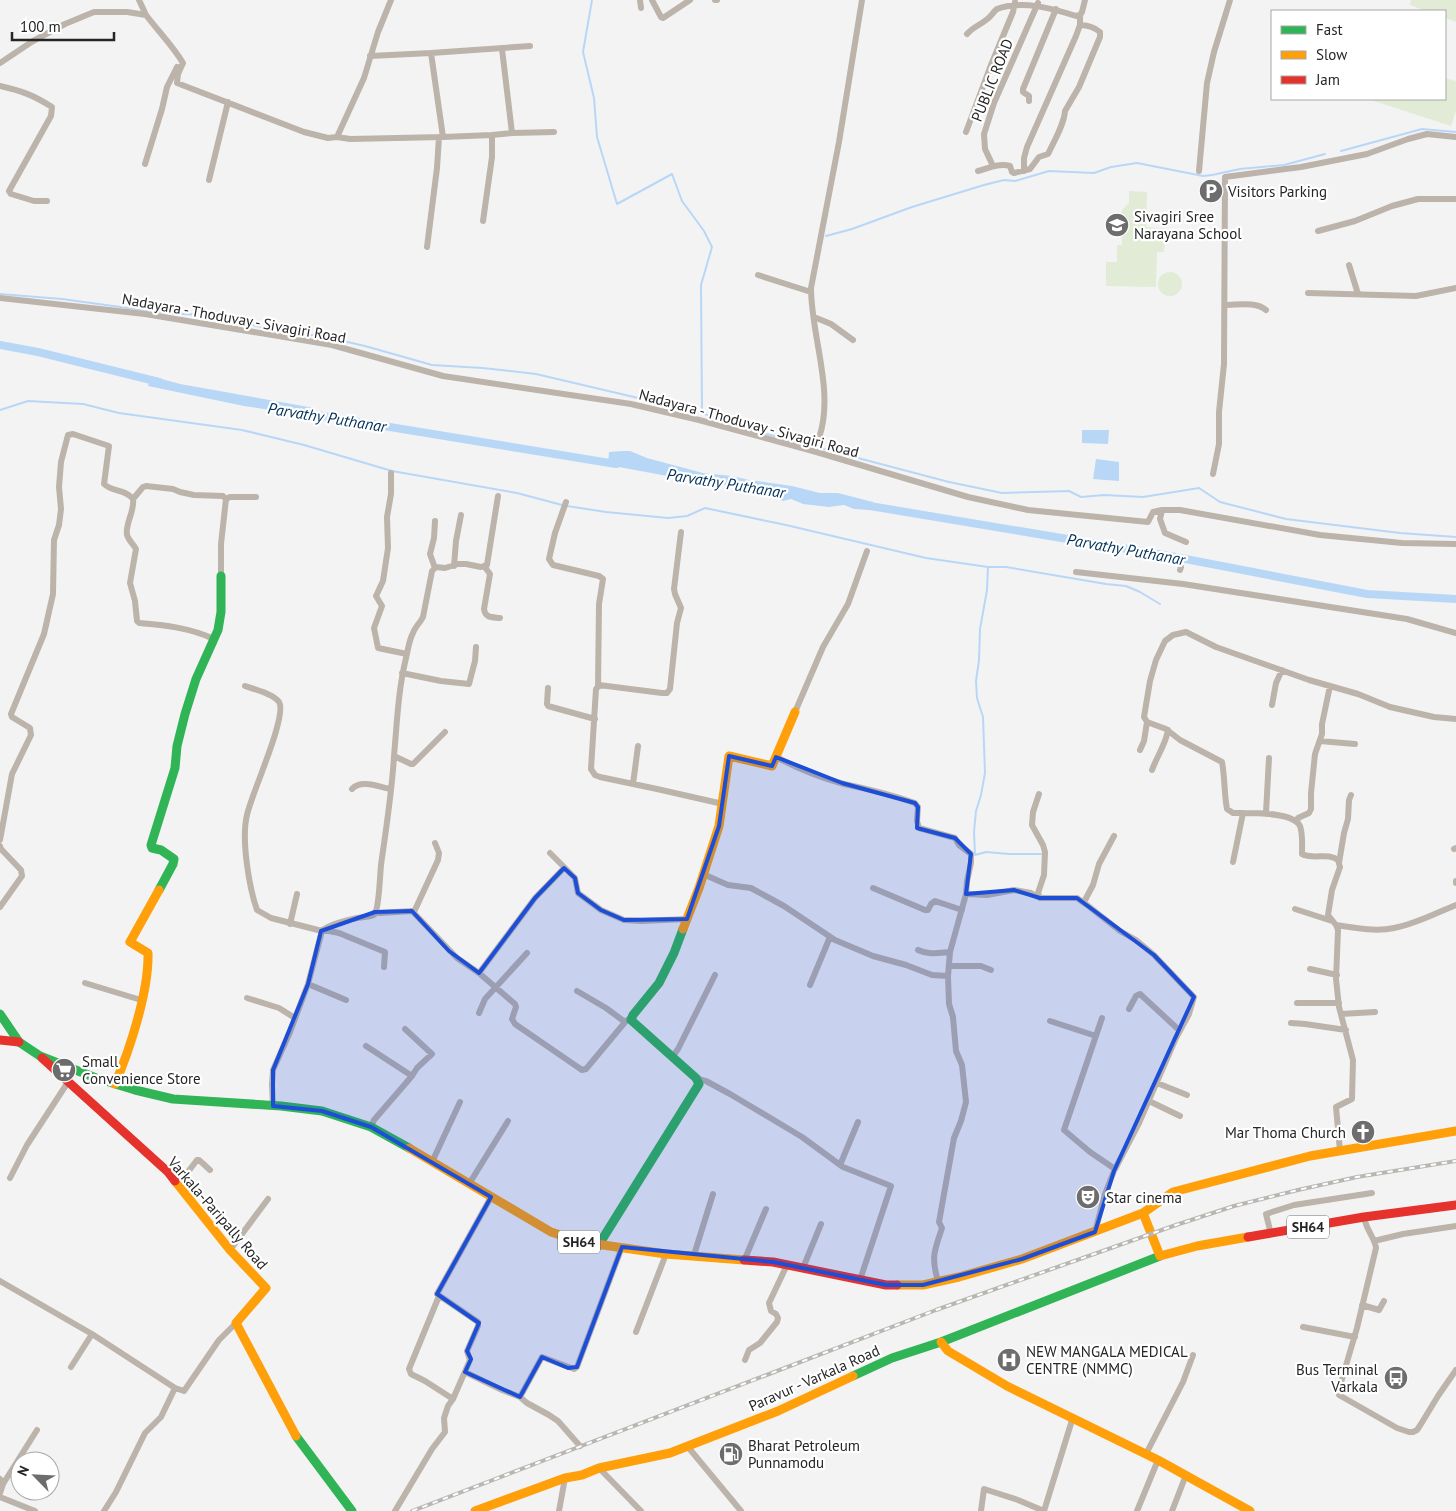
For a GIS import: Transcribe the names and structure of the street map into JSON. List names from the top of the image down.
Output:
{
  "streets": {
    "main road": ["Varkala-Paripally Road", "SH64", "Paravur - Varkala Road"],
    "street": ["PUBLIC ROAD", "Nadayara - Thoduvay - Sivagiri Road"]
  },
  "crossings": [
    ["Varkala-Paripally Road", "SH64"],
    ["SH64", "Paravur - Varkala Road"]
  ],
  "water": ["Parvathy Puthanar"],
  "places": {
    "parking": ["Visitors Parking"],
    "school or university": ["Sivagiri Sree Narayana School"],
    "supermarket": ["Small Convenience Store"],
    "church": ["Mar Thoma Church"],
    "theatre": ["Star cinema"],
    "hospital": ["NEW MANGALA MEDICAL CENTRE (NMMC)"],
    "bus stop": ["Bus Terminal Varkala"],
    "fuel station": ["Bharat Petroleum Punnamodu"]
  },
  "legend": ["Fast", "Slow", "Jam"],
  "scale_bar": "100 m",
  "north": "top left"
}
